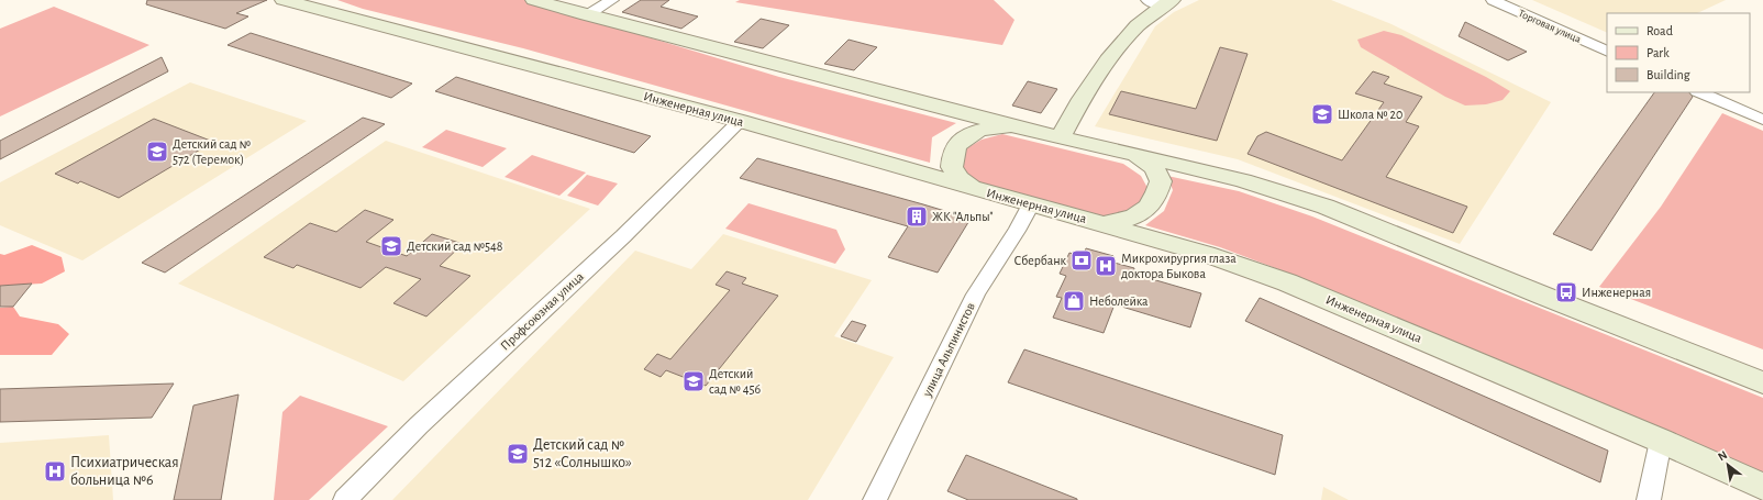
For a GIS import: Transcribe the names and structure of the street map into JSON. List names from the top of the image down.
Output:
{
  "streets": {
    "main road": ["Инженерная улица"],
    "street": ["Торговая улица", "Профсоюзная улица", "улица Альпинистов"]
  },
  "crossings": [
    ["Инженерная улица", "Профсоюзная улица"],
    ["Инженерная улица", "улица Альпинистов"]
  ],
  "places": {
    "school or university": [
      "Школа № 20",
      "Детский сад № 572 (Теремок)",
      "Детский сад №548",
      "Детский сад № 456",
      "Детский сад № 512 «Солнышко»"
    ],
    "building": ["ЖК \"Альпы\""],
    "bank": ["Сбербанк"],
    "hospital": ["Микрохирургия глаза доктора Быкова", "Психиатрическая больница №6"],
    "bus stop": ["Инженерная"],
    "shop": ["Неболейка"]
  },
  "legend": ["Road", "Park", "Building"],
  "north": "top left"
}
